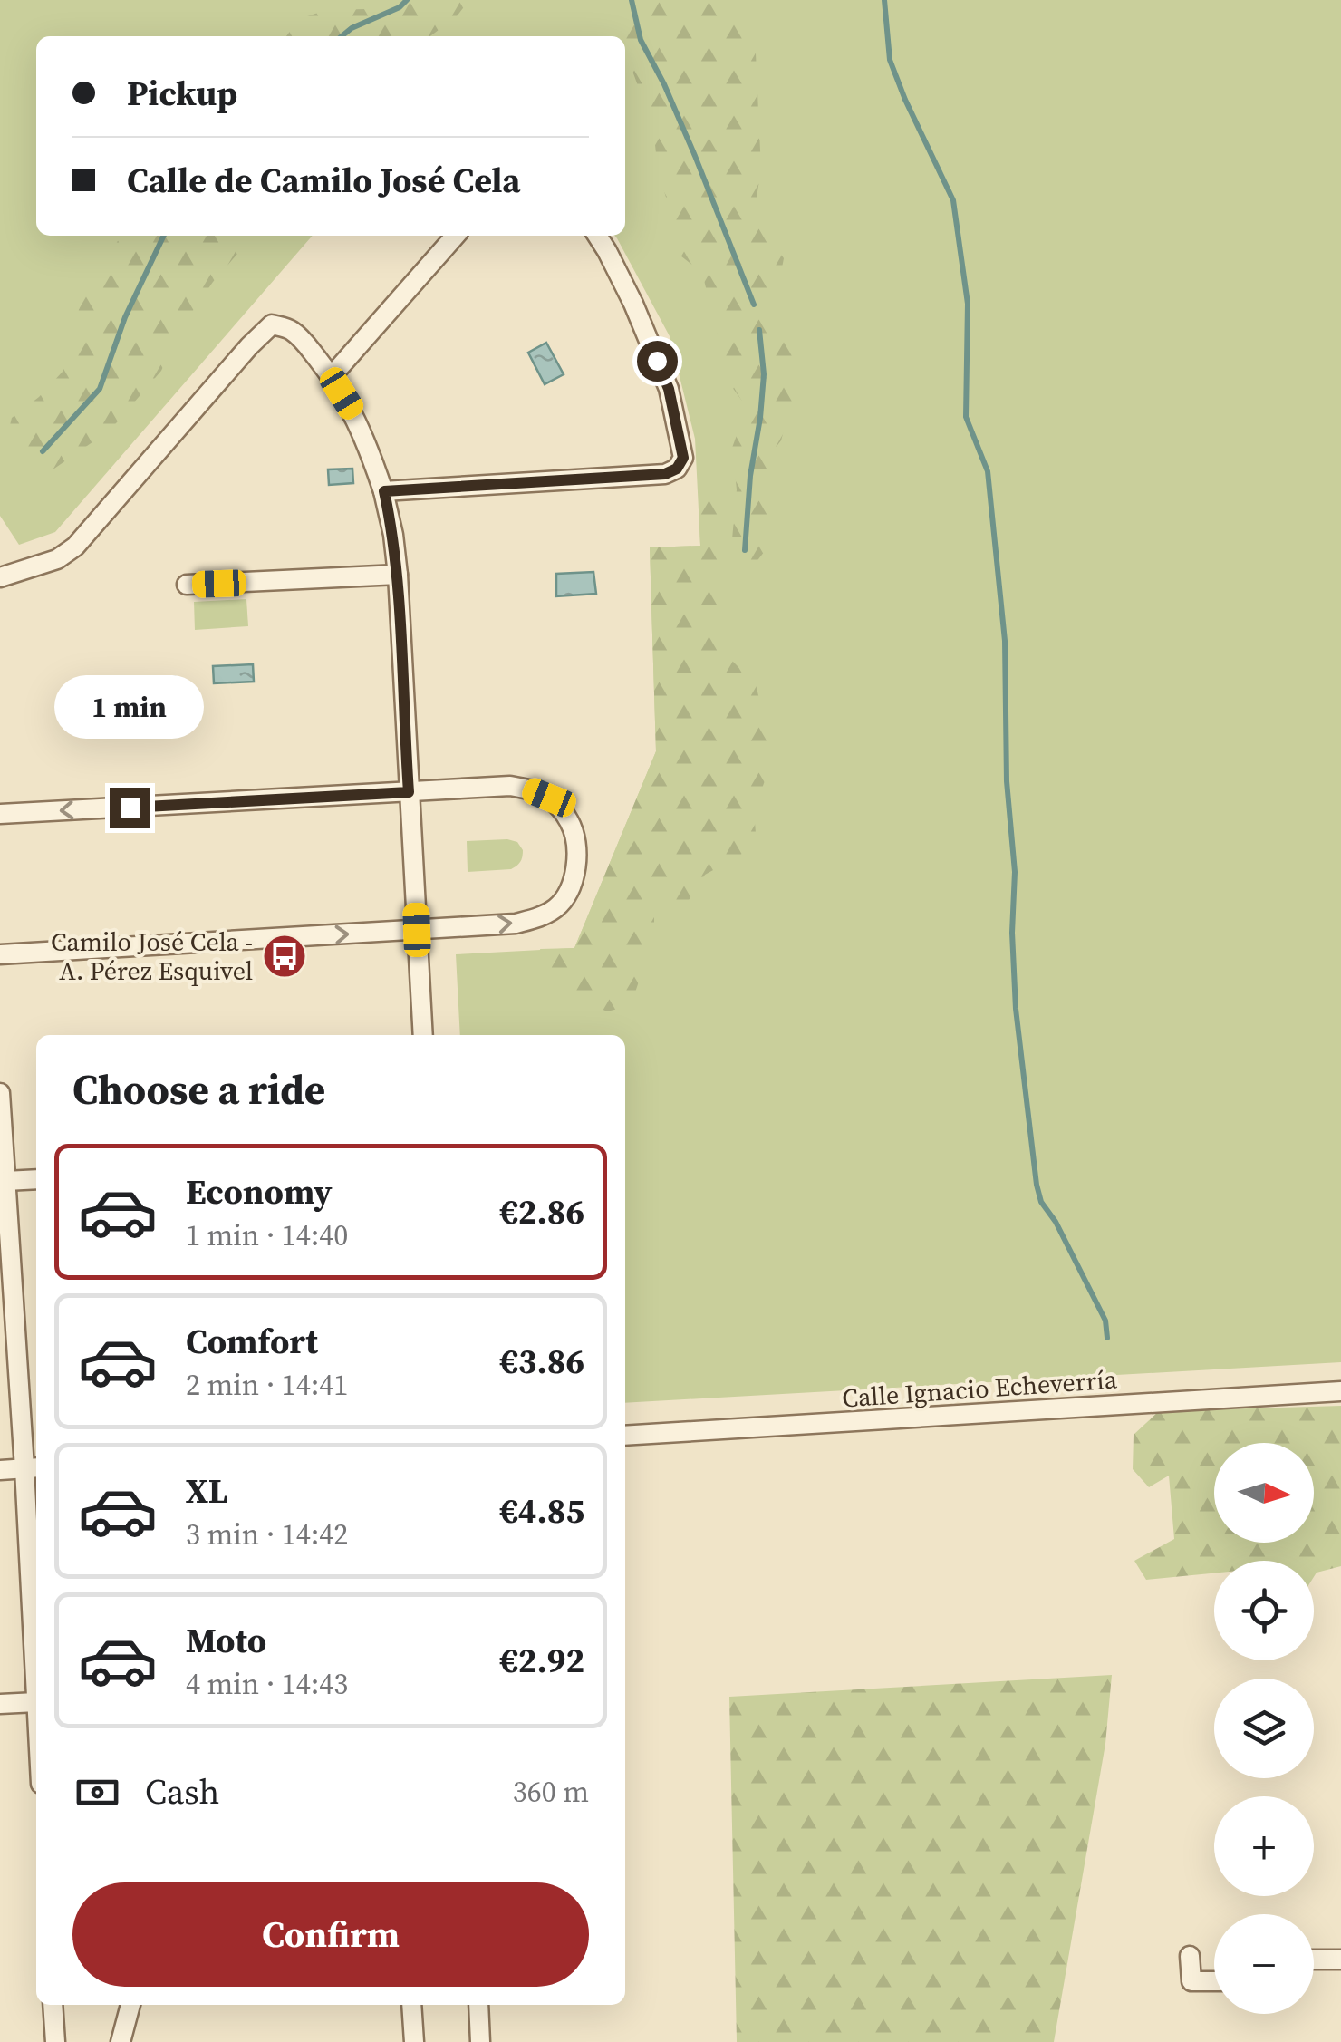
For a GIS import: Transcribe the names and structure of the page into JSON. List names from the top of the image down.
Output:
{
  "streets": {
    "street": ["Calle Ignacio Echeverría"]
  },
  "places": {
    "bus stop": ["Camilo José Cela - A. Pérez Esquivel"]
  },
  "north": "right",
  "page": {
    "banner": ["Pickup", "Calle de Camilo José Cela"],
    "bubble": "1 min",
    "heading": "Choose a ride",
    "list": [
      {
        "name": "Economy",
        "note": "1 min · 14:40",
        "value": "€2.86"
      },
      {
        "name": "Comfort",
        "note": "2 min · 14:41",
        "value": "€3.86"
      },
      {
        "name": "XL",
        "note": "3 min · 14:42",
        "value": "€4.85"
      },
      {
        "name": "Moto",
        "note": "4 min · 14:43",
        "value": "€2.92"
      }
    ],
    "map_buttons": ["+", "−"],
    "pay": ["Cash", "360 m"],
    "buttons": "Confirm"
  }
}
